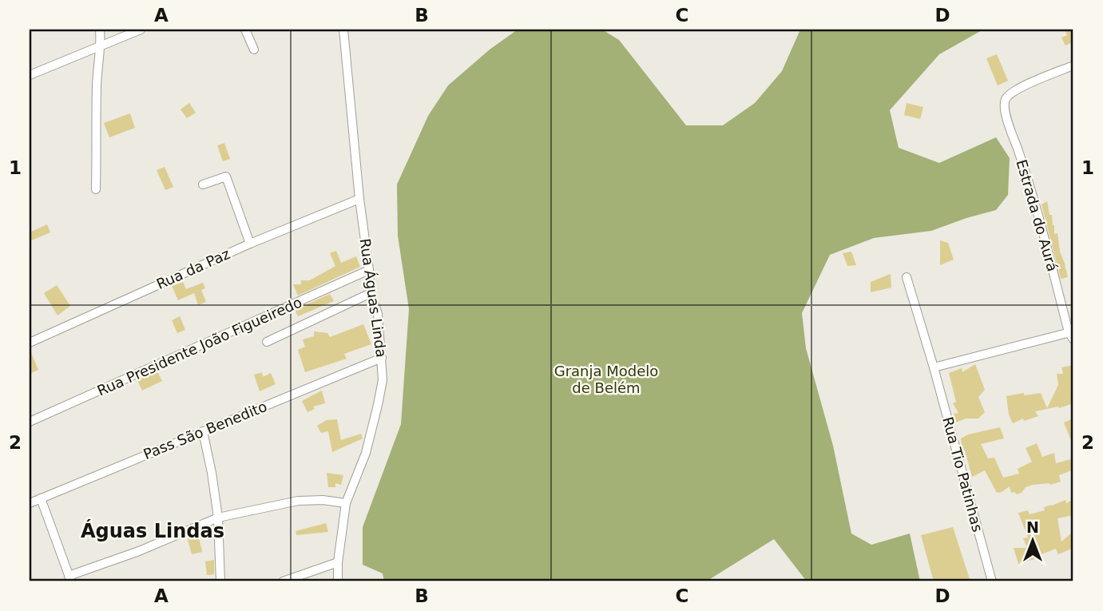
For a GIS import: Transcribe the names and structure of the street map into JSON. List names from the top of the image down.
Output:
{
  "streets": {
    "street": [
      "Estrada do Aurá",
      "Rua da Paz",
      "Rua Águas Linda",
      "Rua Presidente João Figueiredo",
      "Pass São Benedito",
      "Rua Tio Patinhas"
    ]
  },
  "crossings": [
    ["Rua da Paz", "Rua Águas Linda"],
    ["Rua Águas Linda", "Rua Presidente João Figueiredo"],
    ["Rua Águas Linda", "Pass São Benedito"]
  ],
  "districts": ["Águas Lindas"],
  "parks": ["Granja Modelo de Belém"],
  "north": "top",
  "grid": {
    "columns": [
      "A",
      "B",
      "C",
      "D"
    ],
    "rows": ["1", "2"]
  }
}
